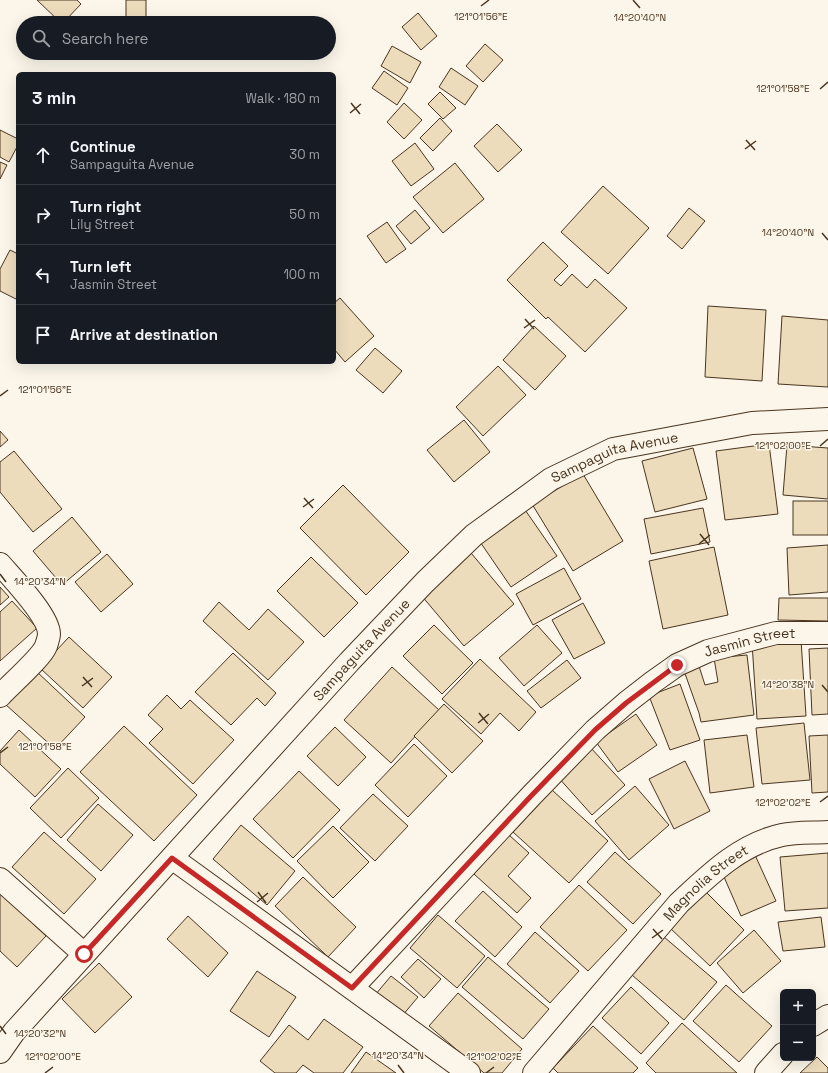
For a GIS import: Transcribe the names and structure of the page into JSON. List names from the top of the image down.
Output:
{
  "streets": {
    "street": ["Sampaguita Avenue", "Jasmin Street", "Magnolia Street"]
  },
  "page": {
    "search": "Search here",
    "heading": ["3 min", "Walk · 180 m"],
    "list": [
      ["Continue", "Sampaguita Avenue", "30 m"],
      ["Turn right", "Lily Street", "50 m"],
      ["Turn left", "Jasmin Street", "100 m"],
      "Arrive at destination"
    ],
    "map_buttons": ["+", "−"]
  },
  "coordinates": [
    "121°01'56\"E",
    "14°20'40\"N",
    "121°01'58\"E",
    "121°02'00\"E",
    "14°20'34\"N",
    "14°20'38\"N",
    "121°02'02\"E",
    "14°20'32\"N"
  ]
}
